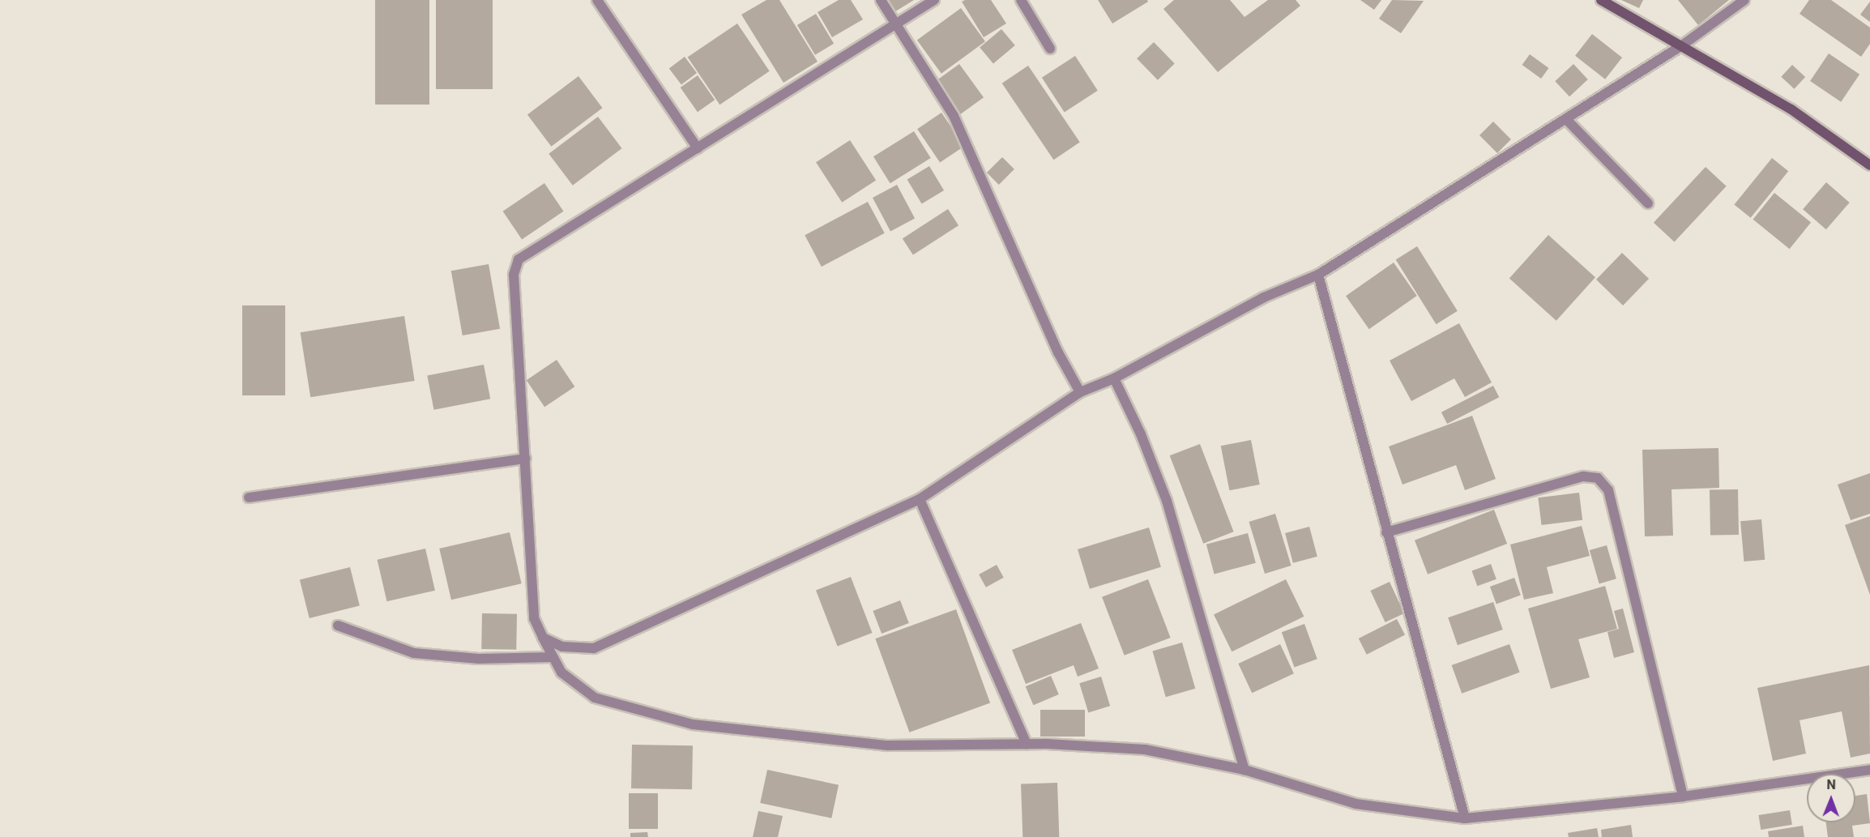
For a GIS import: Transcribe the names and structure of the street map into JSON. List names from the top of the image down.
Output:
{
  "north": "top"
}
